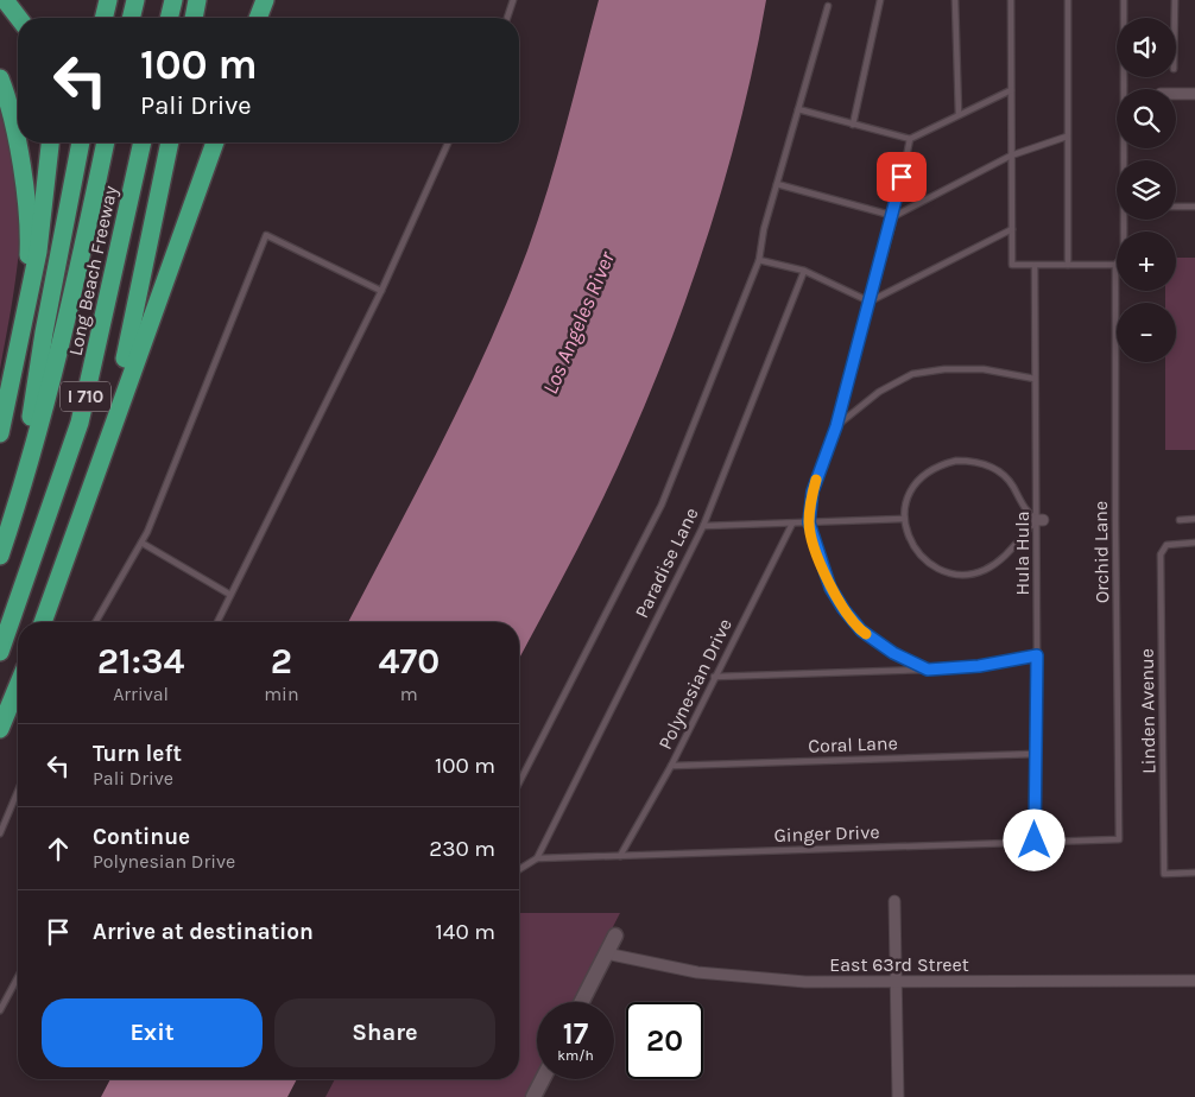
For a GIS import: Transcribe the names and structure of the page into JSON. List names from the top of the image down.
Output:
{
  "streets": {
    "highway": ["Long Beach Freeway", "I 710"],
    "street": ["East 63rd Street"],
    "lane": [
      "Orchid Lane",
      "Hula Hula",
      "Paradise Lane",
      "Polynesian Drive",
      "Linden Avenue",
      "Coral Lane",
      "Ginger Drive"
    ]
  },
  "crossings": [
    ["Orchid Lane", "Ginger Drive"],
    ["Hula Hula", "Coral Lane"],
    ["Hula Hula", "Ginger Drive"],
    ["Paradise Lane", "Ginger Drive"],
    ["Polynesian Drive", "Coral Lane"],
    ["Polynesian Drive", "Ginger Drive"]
  ],
  "water": ["Los Angeles River"],
  "page": {
    "map_buttons": ["+", "−"],
    "turn": ["100 m", "Pali Drive"],
    "eta": [
      "21:34",
      "Arrival",
      "2",
      "min",
      "470",
      "m"
    ],
    "list": [
      {
        "name": "Turn left",
        "note": "Pali Drive",
        "value": "100 m"
      },
      {
        "name": "Continue",
        "note": "Polynesian Drive",
        "value": "230 m"
      },
      {
        "name": "Arrive at destination",
        "value": "140 m"
      }
    ],
    "buttons": ["Exit", "Share"],
    "speed": "17 km/h",
    "limit": "20"
  }
}
